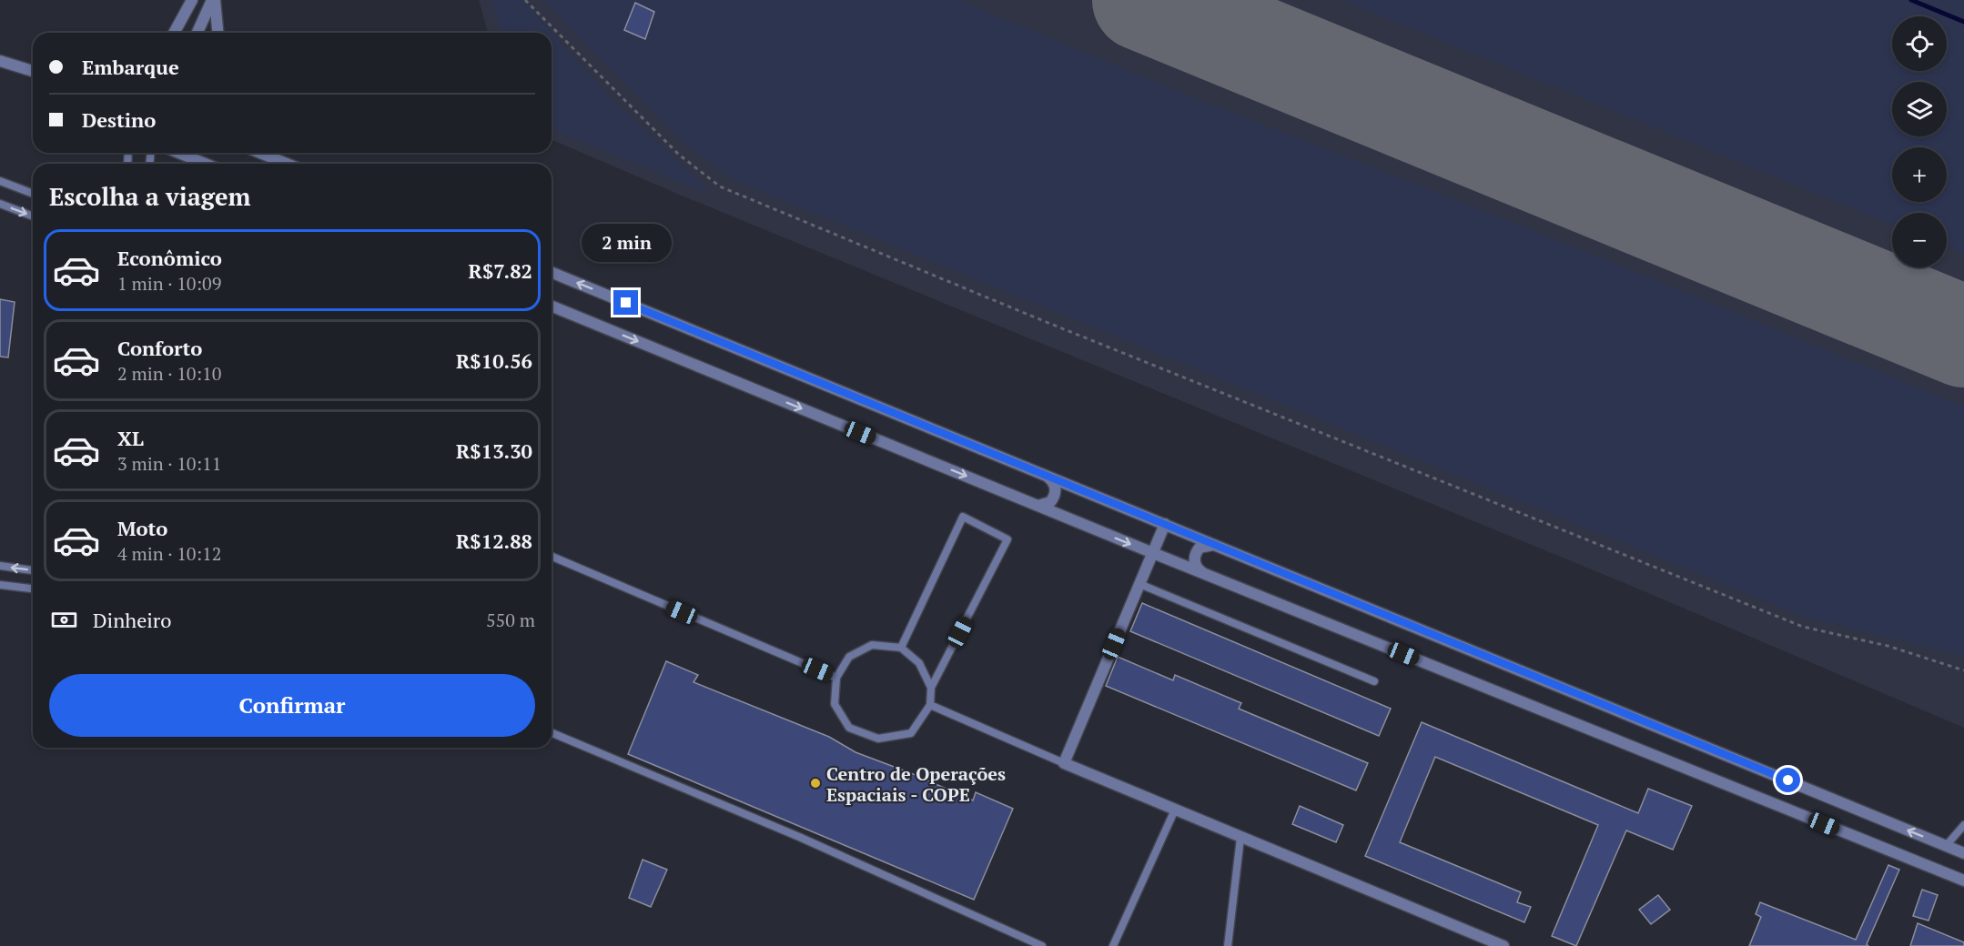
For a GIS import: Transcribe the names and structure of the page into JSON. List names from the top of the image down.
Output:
{
  "places": ["Centro de Operações Espaciais - COPE"],
  "page": {
    "map_buttons": ["+", "−"],
    "banner": ["Embarque", "Destino"],
    "heading": "Escolha a viagem",
    "bubble": "2 min",
    "list": [
      {
        "name": "Econômico",
        "note": "1 min · 10:09",
        "value": "R$7.82"
      },
      {
        "name": "Conforto",
        "note": "2 min · 10:10",
        "value": "R$10.56"
      },
      {
        "name": "XL",
        "note": "3 min · 10:11",
        "value": "R$13.30"
      },
      {
        "name": "Moto",
        "note": "4 min · 10:12",
        "value": "R$12.88"
      }
    ],
    "pay": ["Dinheiro", "550 m"],
    "buttons": "Confirmar"
  }
}
